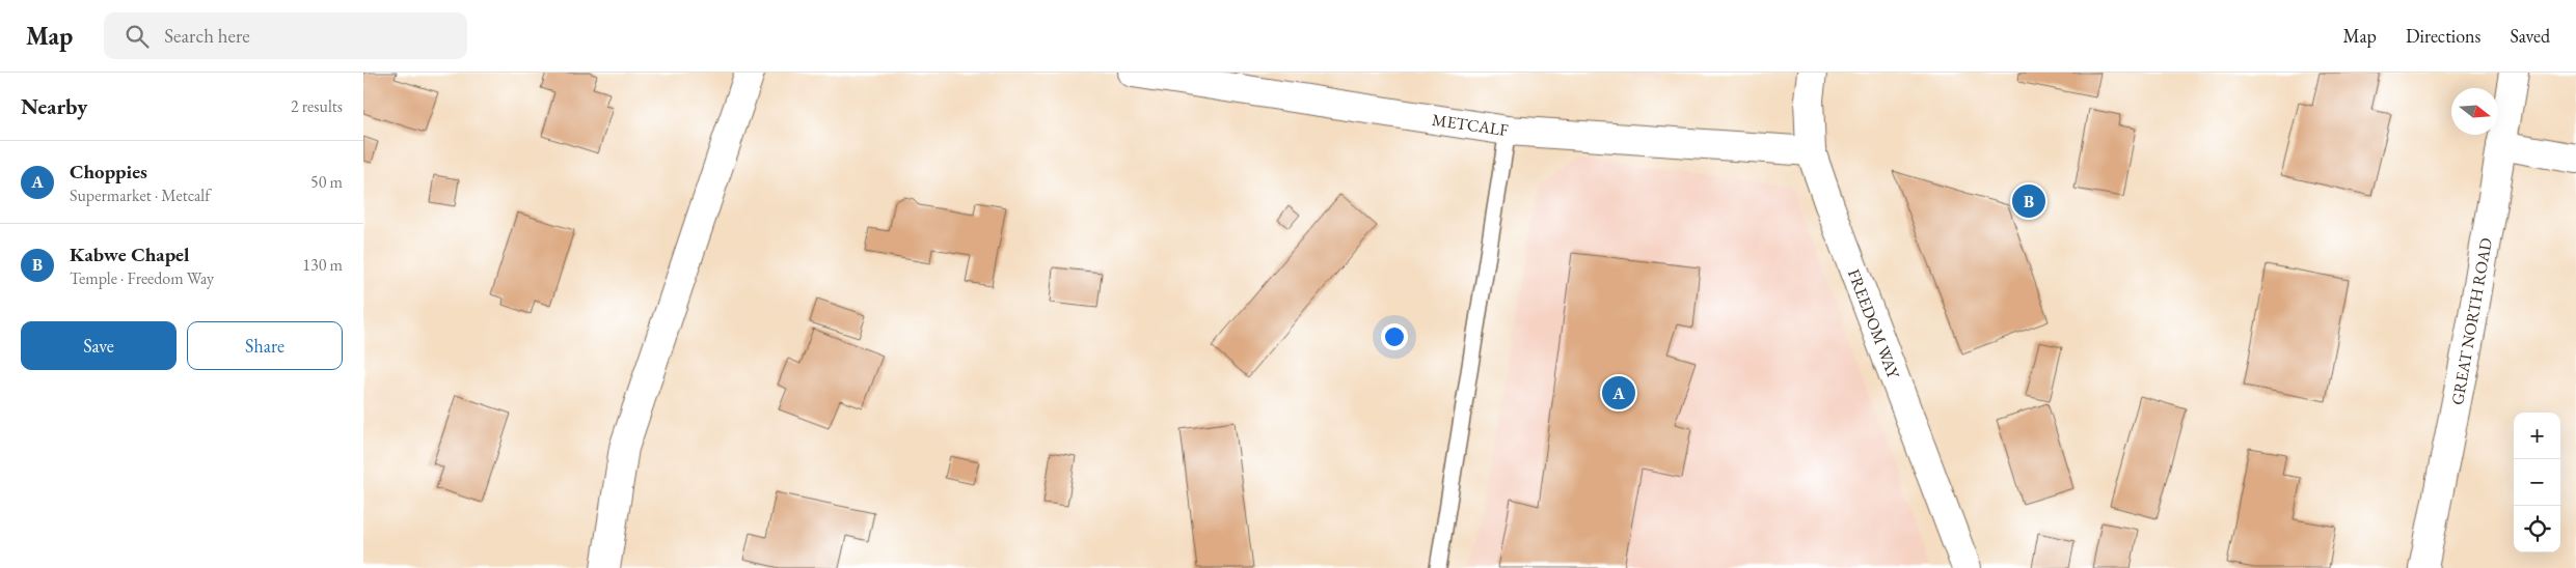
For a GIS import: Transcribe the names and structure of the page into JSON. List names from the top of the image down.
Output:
{
  "streets": {
    "main road": ["METCALF", "GREAT NORTH ROAD", "FREEDOM WAY"]
  },
  "crossings": [
    ["METCALF", "FREEDOM WAY"]
  ],
  "north": "right",
  "page": {
    "header": "Map",
    "search": "Search here",
    "nav": ["Map", "Directions", "Saved"],
    "heading": ["Nearby", "2 results"],
    "list": [
      {
        "mark": "A",
        "name": "Choppies",
        "note": "Supermarket · Metcalf",
        "value": "50 m"
      },
      {
        "mark": "B",
        "name": "Kabwe Chapel",
        "note": "Temple · Freedom Way",
        "value": "130 m"
      }
    ],
    "pins": ["B", "A"],
    "buttons": ["Save", "Share"],
    "map_buttons": ["+", "−"]
  }
}
